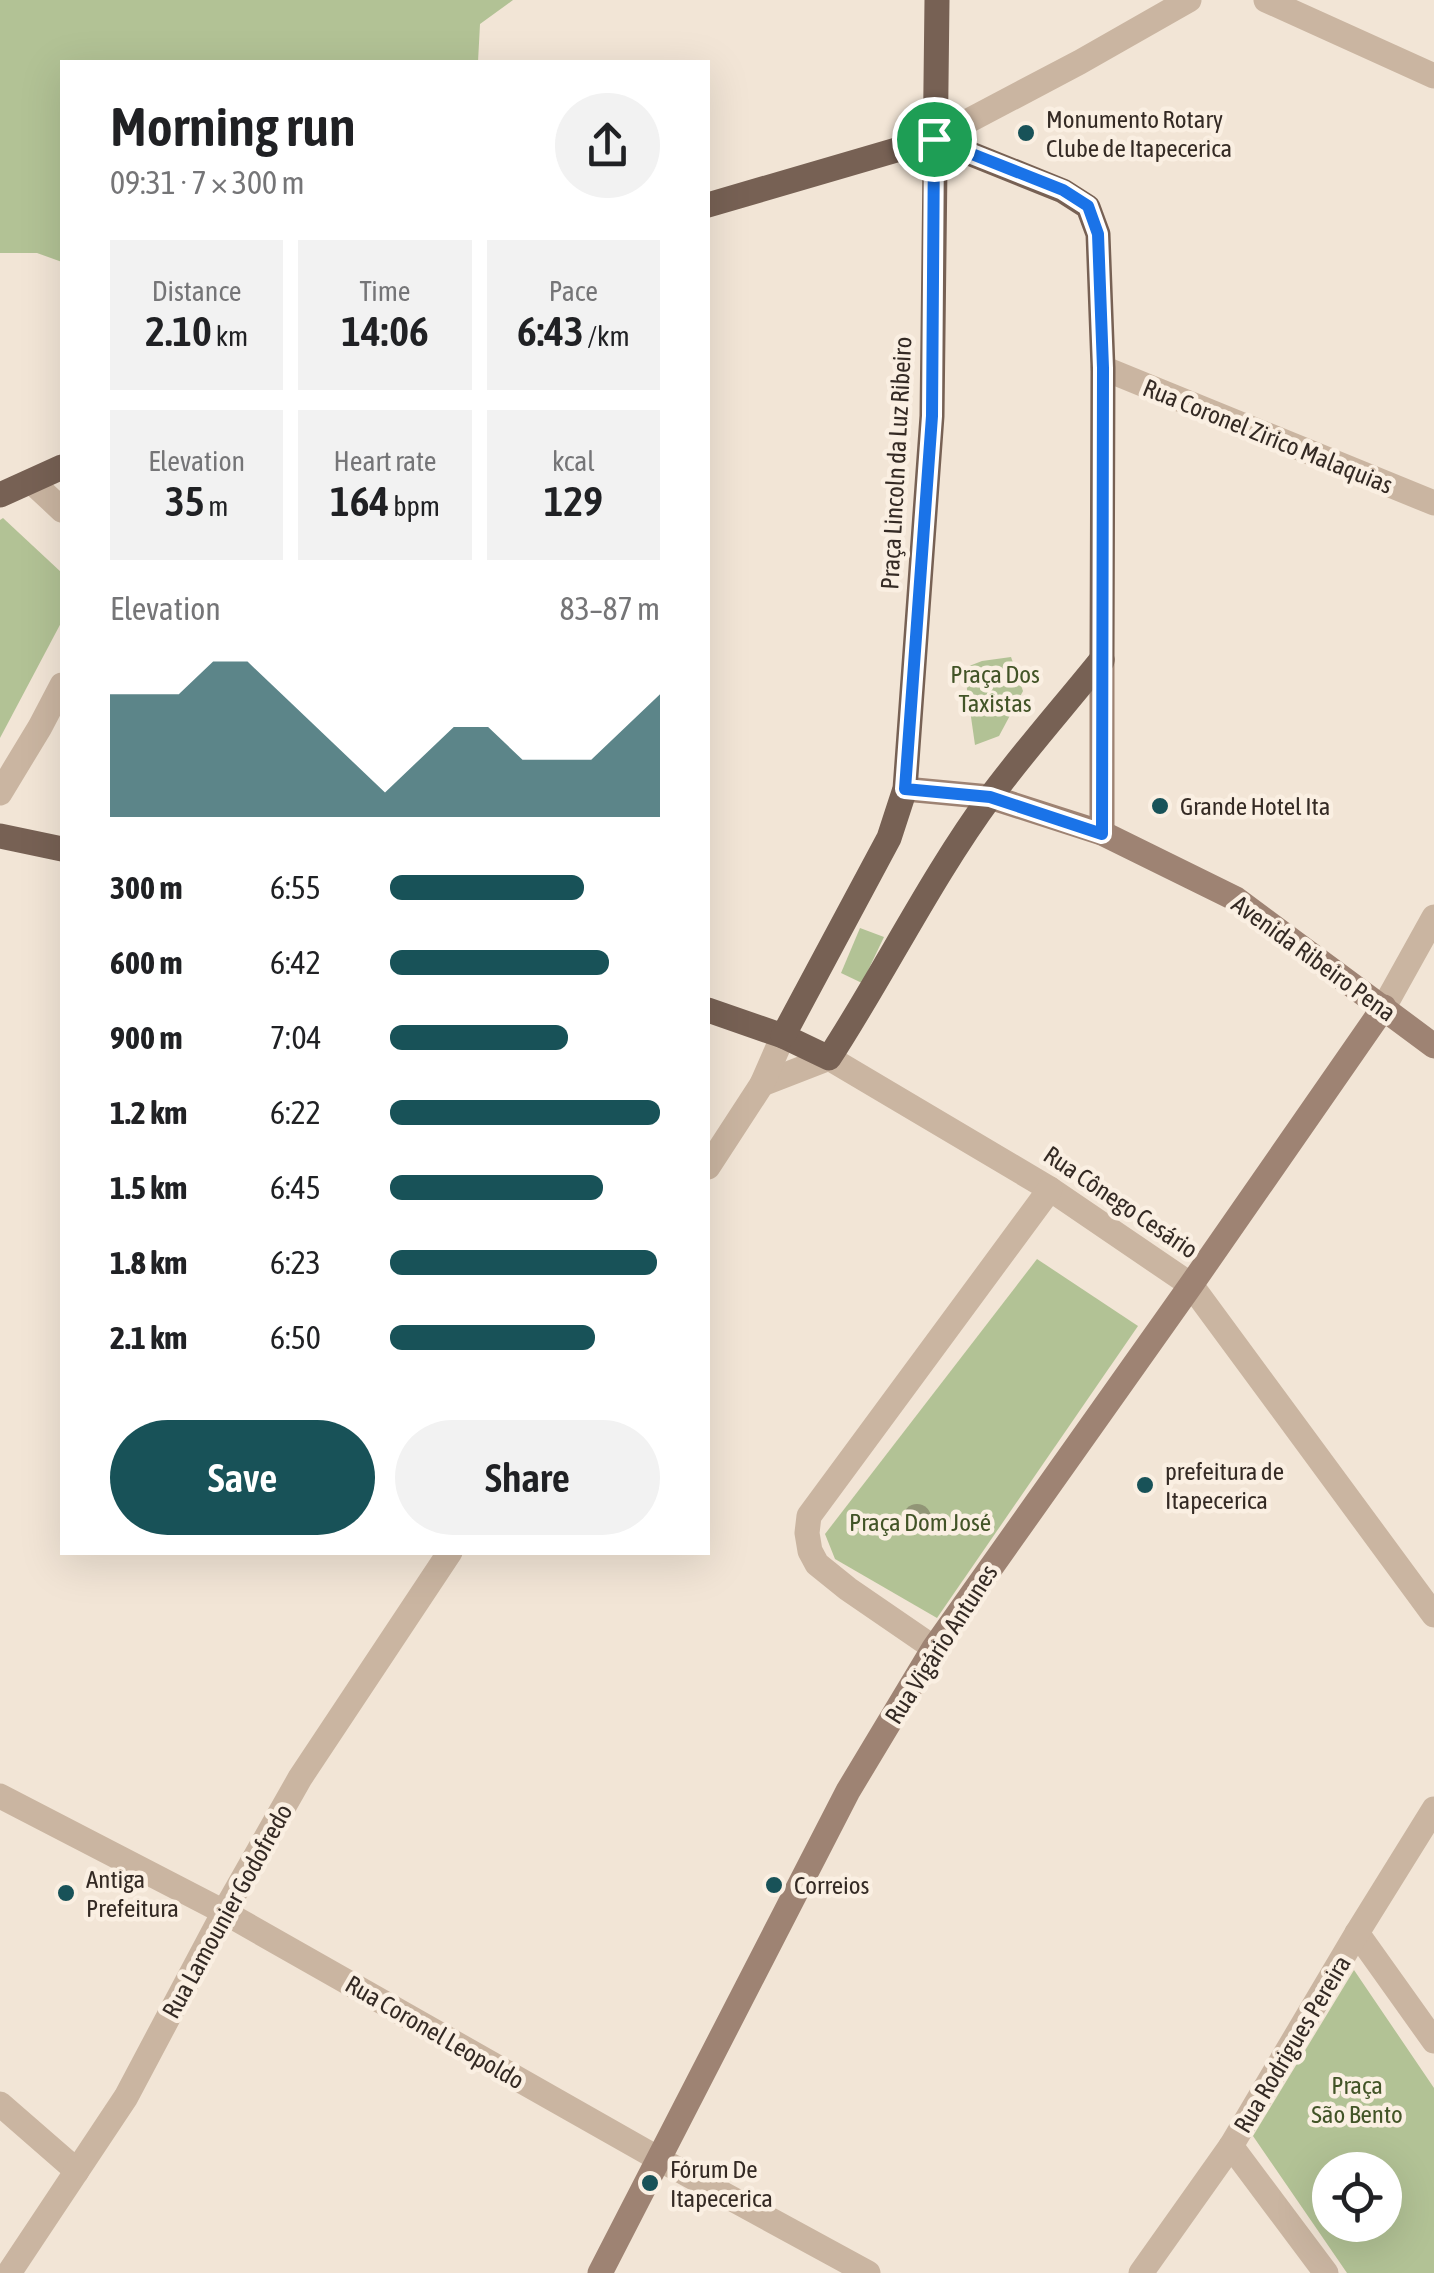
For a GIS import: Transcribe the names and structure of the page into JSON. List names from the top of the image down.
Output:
{
  "streets": {
    "main road": ["Praça Lincoln da Luz Ribeiro", "Rua Cônego Cesário"],
    "street": [
      "Rua Coronel Zirico Malaquias",
      "Avenida Ribeiro Pena",
      "Rua Vigário Antunes",
      "Rua Lamounier Godofredo",
      "Rua Coronel Leopoldo",
      "Rua Rodrigues Pereira"
    ]
  },
  "crossings": [
    ["Praça Lincoln da Luz Ribeiro", "Avenida Ribeiro Pena"],
    ["Praça Lincoln da Luz Ribeiro", "Rua Cônego Cesário"],
    ["Avenida Ribeiro Pena", "Rua Vigário Antunes"],
    ["Rua Cônego Cesário", "Rua Vigário Antunes"],
    ["Rua Vigário Antunes", "Rua Coronel Leopoldo"],
    ["Rua Lamounier Godofredo", "Rua Coronel Leopoldo"]
  ],
  "parks": ["Praça Dos Taxistas", "Praça Dom José", "Praça São Bento"],
  "places": [
    "Monumento Rotary Clube de Itapecerica",
    "Grande Hotel Ita",
    "prefeitura de Itapecerica",
    "Correios",
    "Antiga Prefeitura",
    "Fórum De Itapecerica"
  ],
  "page": {
    "heading": ["Morning run", "09:31 · 7 × 300 m"],
    "stats": [
      ["Distance", "2.10 km"],
      ["Time", "14:06"],
      ["Pace", "6:43 /km"],
      ["Elevation", "35 m"],
      ["Heart rate", "164 bpm"],
      ["kcal", "129"]
    ],
    "chart": ["Elevation", "83–87 m"],
    "list": [
      {
        "name": "300 m",
        "note": "6:55"
      },
      {
        "name": "600 m",
        "note": "6:42"
      },
      {
        "name": "900 m",
        "note": "7:04"
      },
      {
        "name": "1.2 km",
        "note": "6:22"
      },
      {
        "name": "1.5 km",
        "note": "6:45"
      },
      {
        "name": "1.8 km",
        "note": "6:23"
      },
      {
        "name": "2.1 km",
        "note": "6:50"
      }
    ],
    "buttons": ["Save", "Share"]
  }
}
